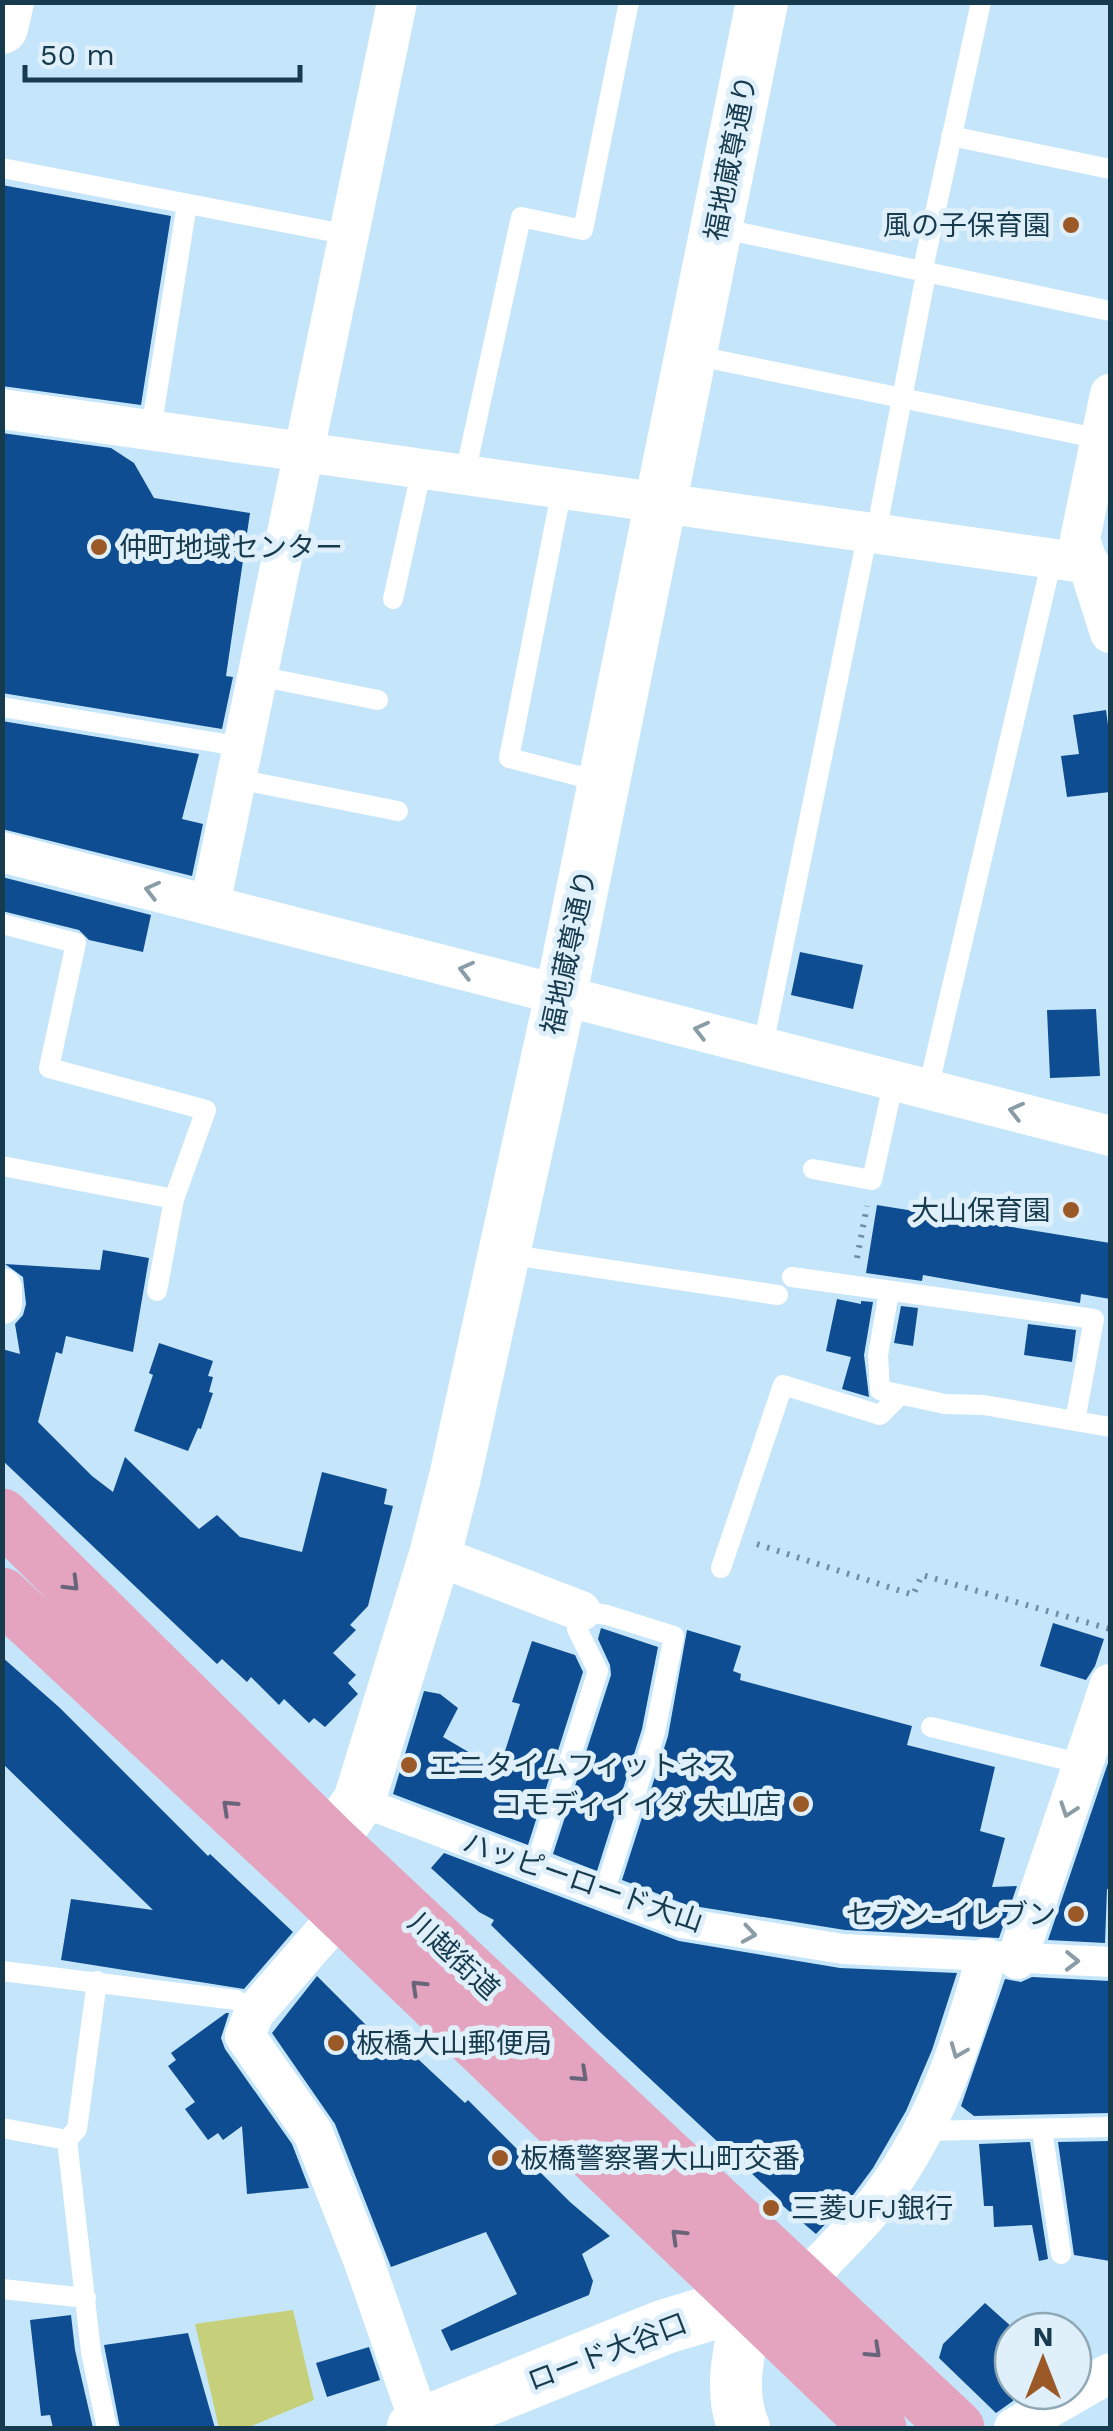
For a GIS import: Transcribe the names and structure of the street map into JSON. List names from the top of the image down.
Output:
{
  "streets": {
    "highway": ["川越街道"],
    "main road": ["ロード大谷口"],
    "street": ["福地蔵尊通り", "ハッピーロード大山"]
  },
  "crossings": [
    ["福地蔵尊通り", "ハッピーロード大山"],
    ["福地蔵尊通り", "川越街道"],
    ["ハッピーロード大山", "川越街道"],
    ["川越街道", "ロード大谷口"]
  ],
  "one_way": ["ハッピーロード大山"],
  "places": [
    "風の子保育園",
    "仲町地域センター",
    "大山保育園",
    "エニタイムフィットネス",
    "コモディイイダ 大山店",
    "セブン-イレブン",
    "板橋大山郵便局",
    "板橋警察署大山町交番",
    "三菱UFJ銀行"
  ],
  "scale_bar": "50 m",
  "north": "top"
}
